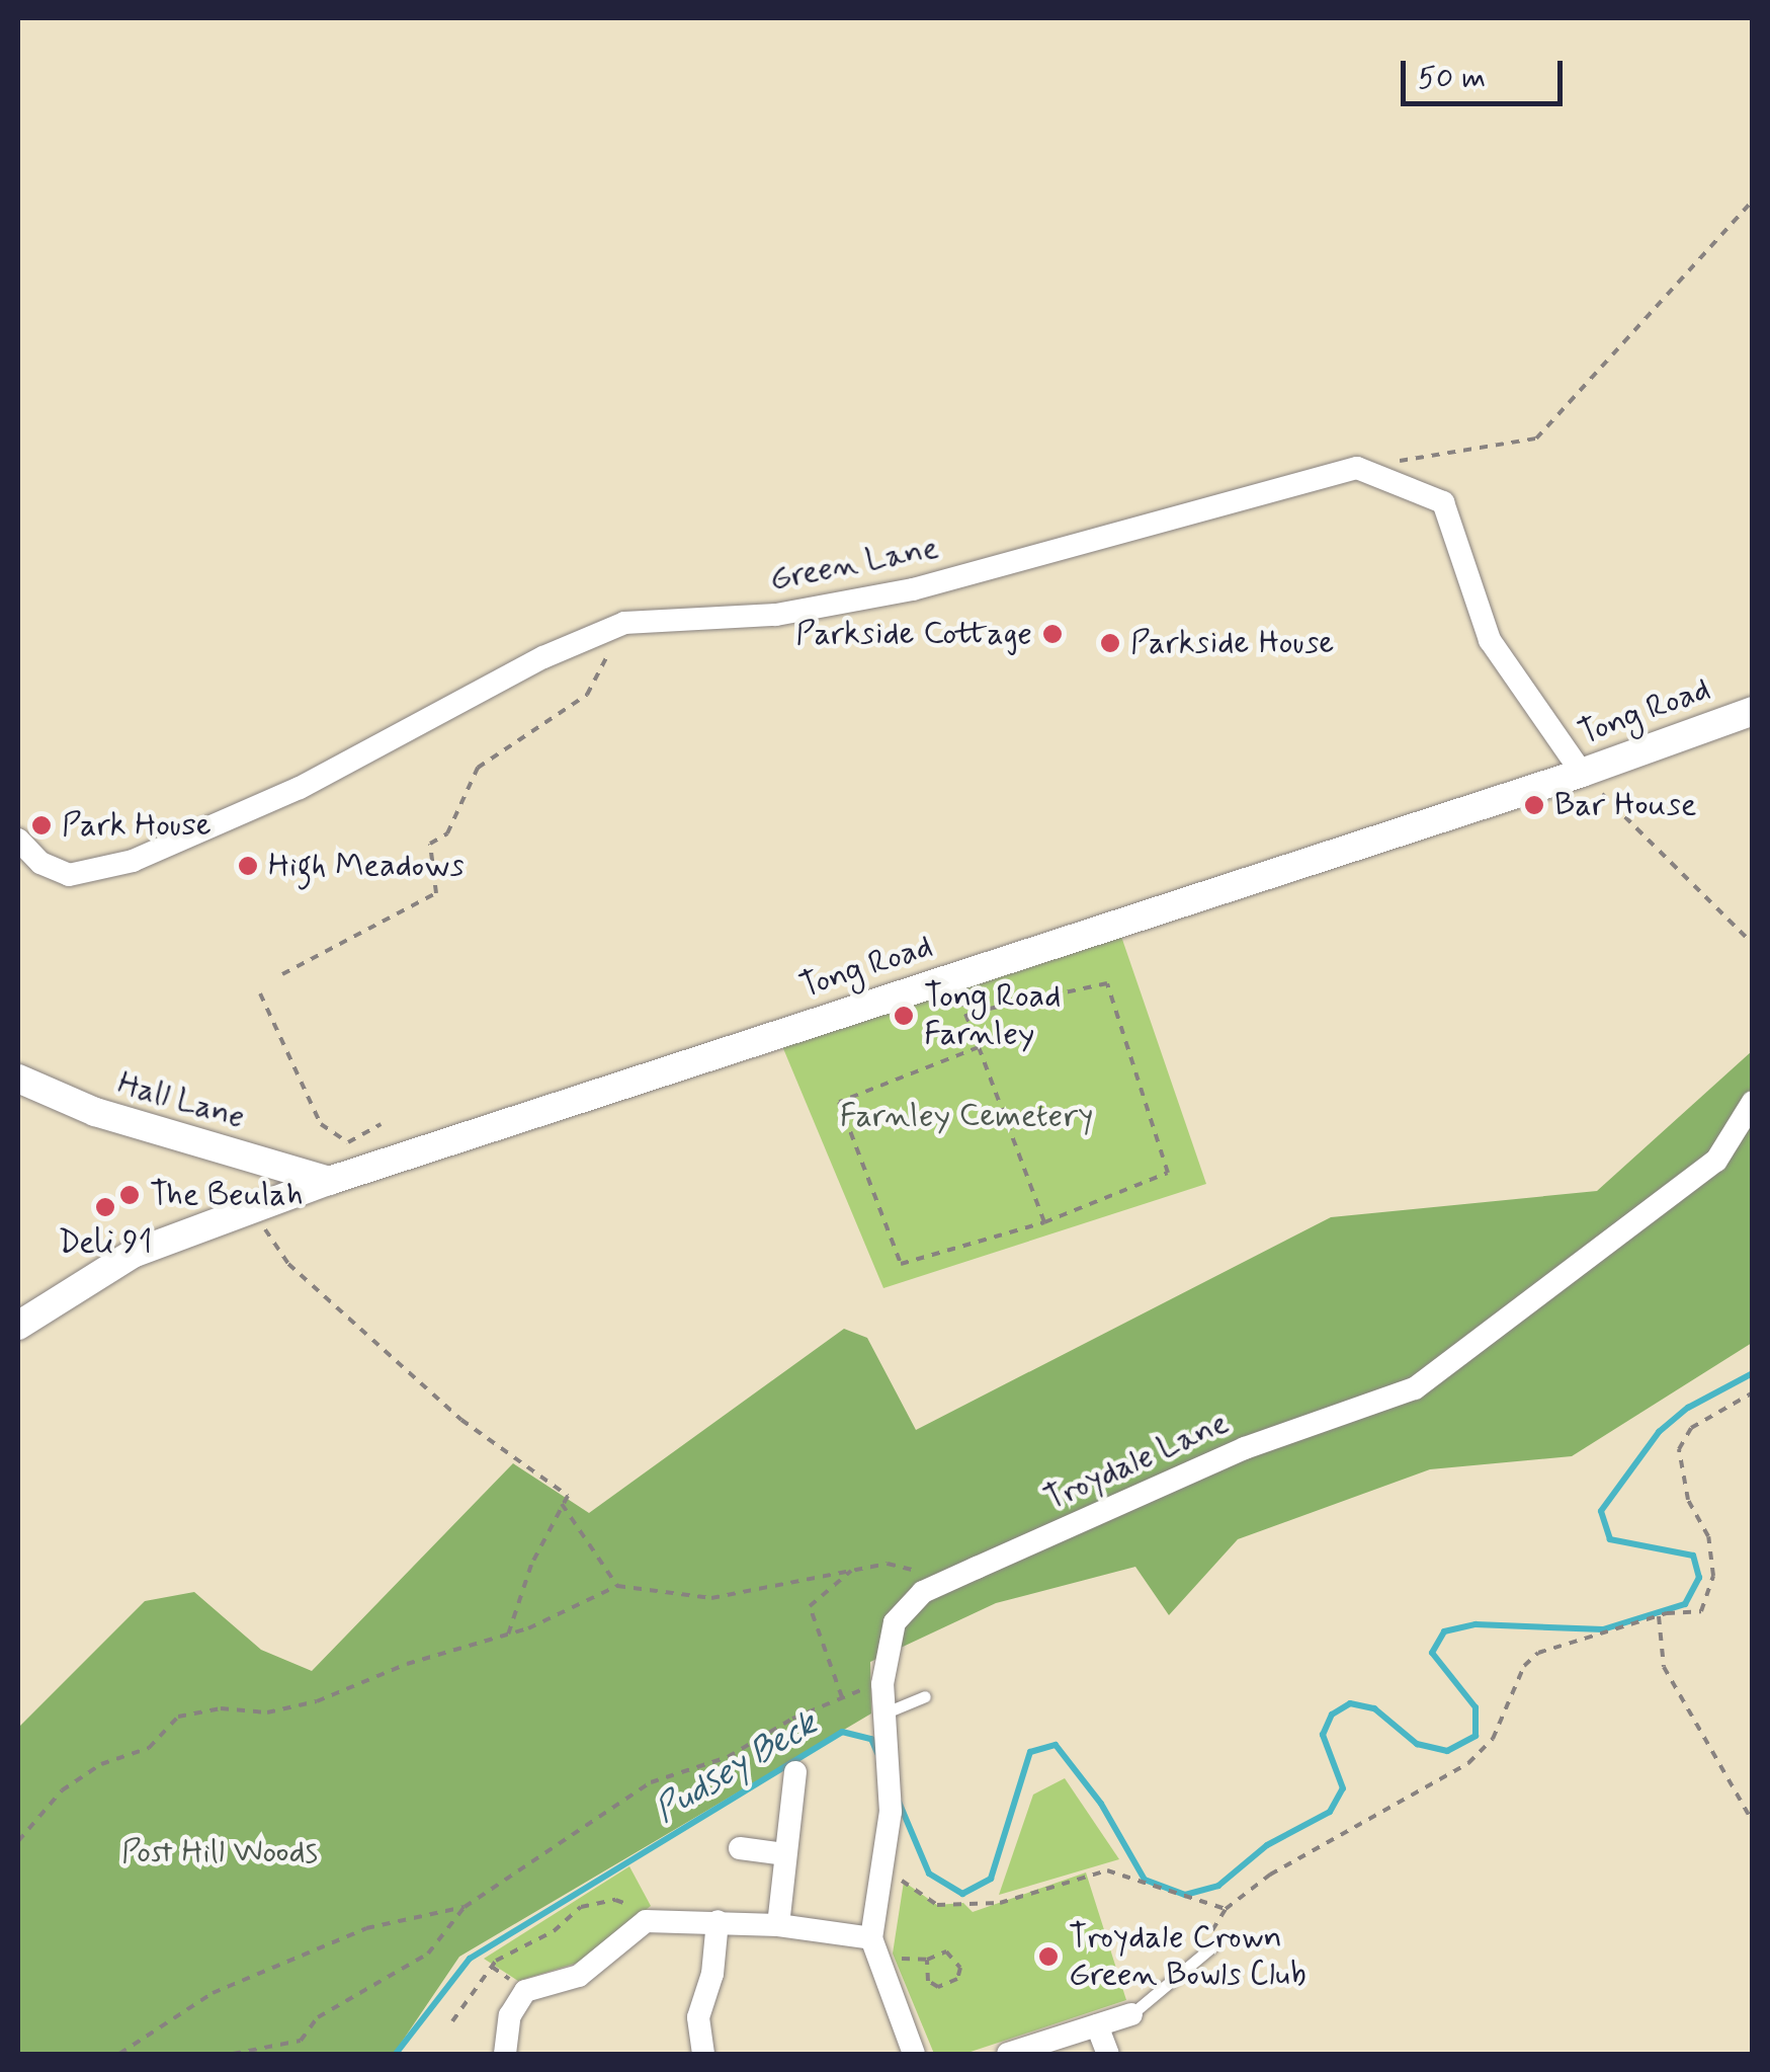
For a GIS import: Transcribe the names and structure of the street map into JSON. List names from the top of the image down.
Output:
{
  "streets": {
    "street": [
      "Green Lane",
      "Tong Road",
      "Hall Lane",
      "Troydale Lane"
    ]
  },
  "crossings": [
    ["Green Lane", "Tong Road"],
    ["Tong Road", "Hall Lane"]
  ],
  "water": ["Pudsey Beck"],
  "parks": ["Farnley Cemetery", "Post Hill Woods"],
  "places": [
    "Parkside Cottage",
    "Parkside House",
    "Bar House",
    "Park House",
    "High Meadows",
    "Tong Road Farnley",
    "The Beulah",
    "Deli 91",
    "Troydale Crown Green Bowls Club"
  ],
  "scale_bar": "50 m"
}
